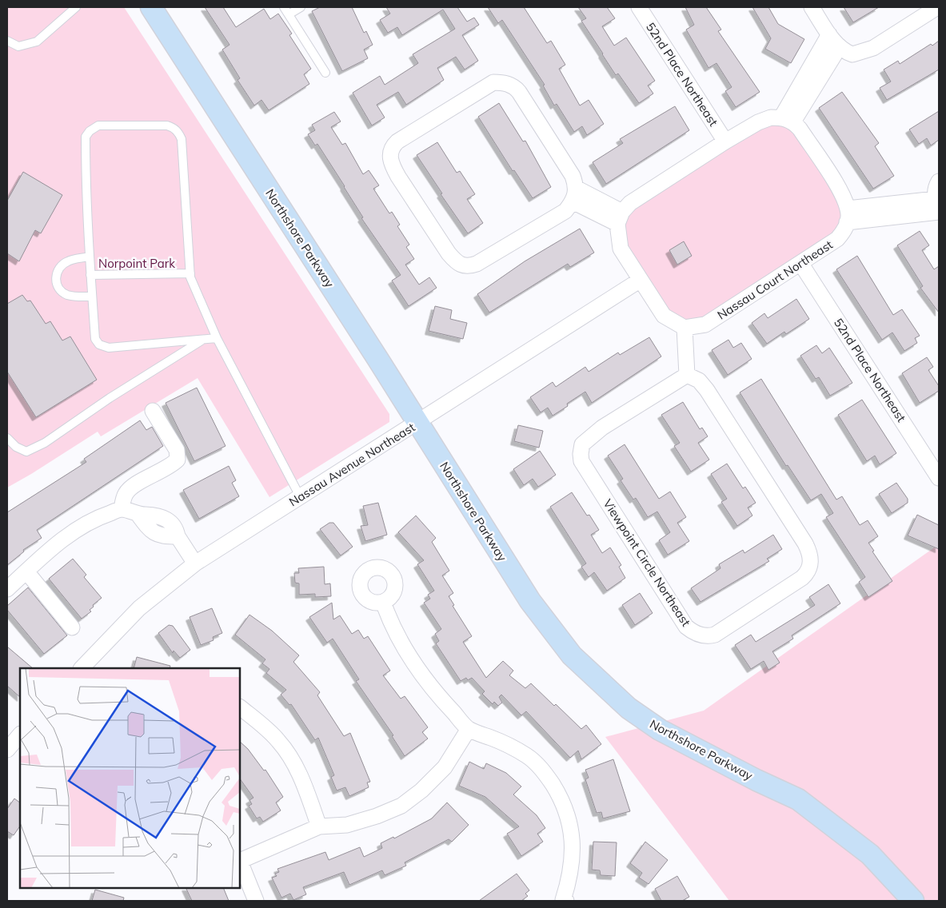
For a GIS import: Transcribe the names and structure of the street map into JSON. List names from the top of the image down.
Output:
{
  "streets": {
    "street": [
      "52nd Place Northeast",
      "Northshore Parkway",
      "Nassau Court Northeast",
      "Nassau Avenue Northeast",
      "Viewpoint Circle Northeast"
    ]
  },
  "crossings": [
    ["52nd Place Northeast", "Nassau Court Northeast"],
    ["Northshore Parkway", "Nassau Avenue Northeast"]
  ],
  "parks": ["Norpoint Park"]
}
